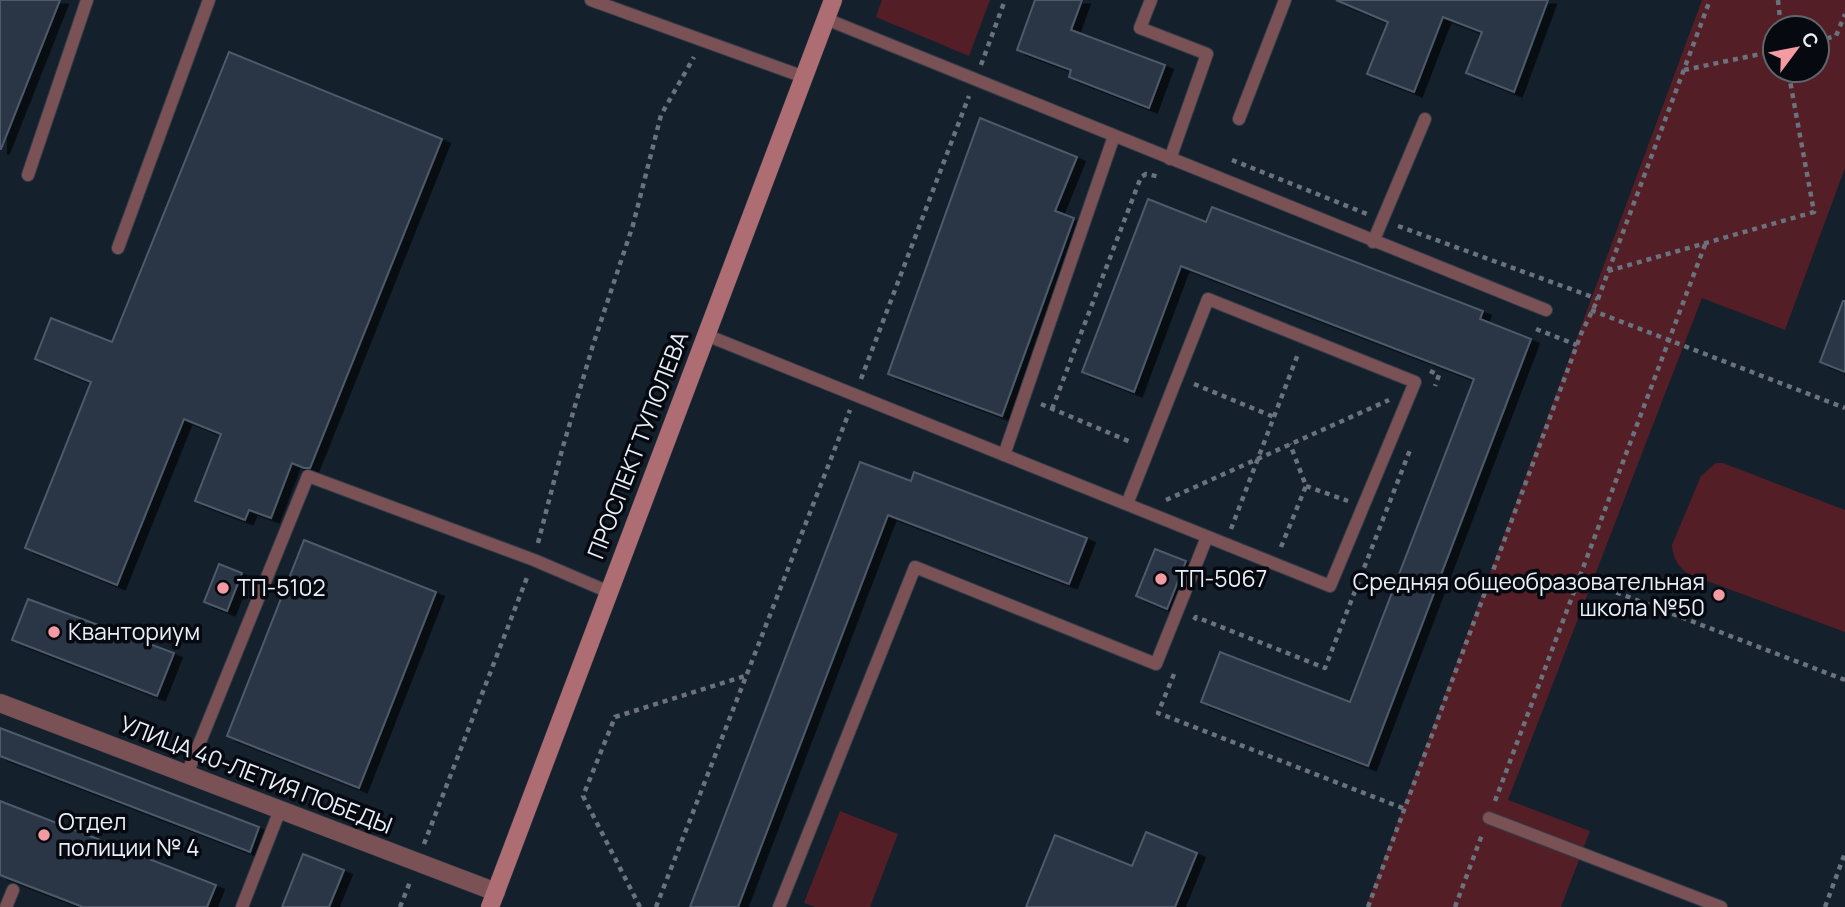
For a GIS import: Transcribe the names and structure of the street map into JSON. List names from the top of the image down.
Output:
{
  "streets": {
    "main road": ["ПРОСПЕКТ ТУПОЛЕВА"],
    "street": ["УЛИЦА 40-ЛЕТИЯ ПОБЕДЫ"]
  },
  "crossings": [
    ["ПРОСПЕКТ ТУПОЛЕВА", "УЛИЦА 40-ЛЕТИЯ ПОБЕДЫ"]
  ],
  "places": [
    "ТП-5067",
    "ТП-5102",
    "Средняя общеобразовательная школа №50",
    "Кванториум",
    "Отдел полиции № 4"
  ],
  "north": "top right"
}
